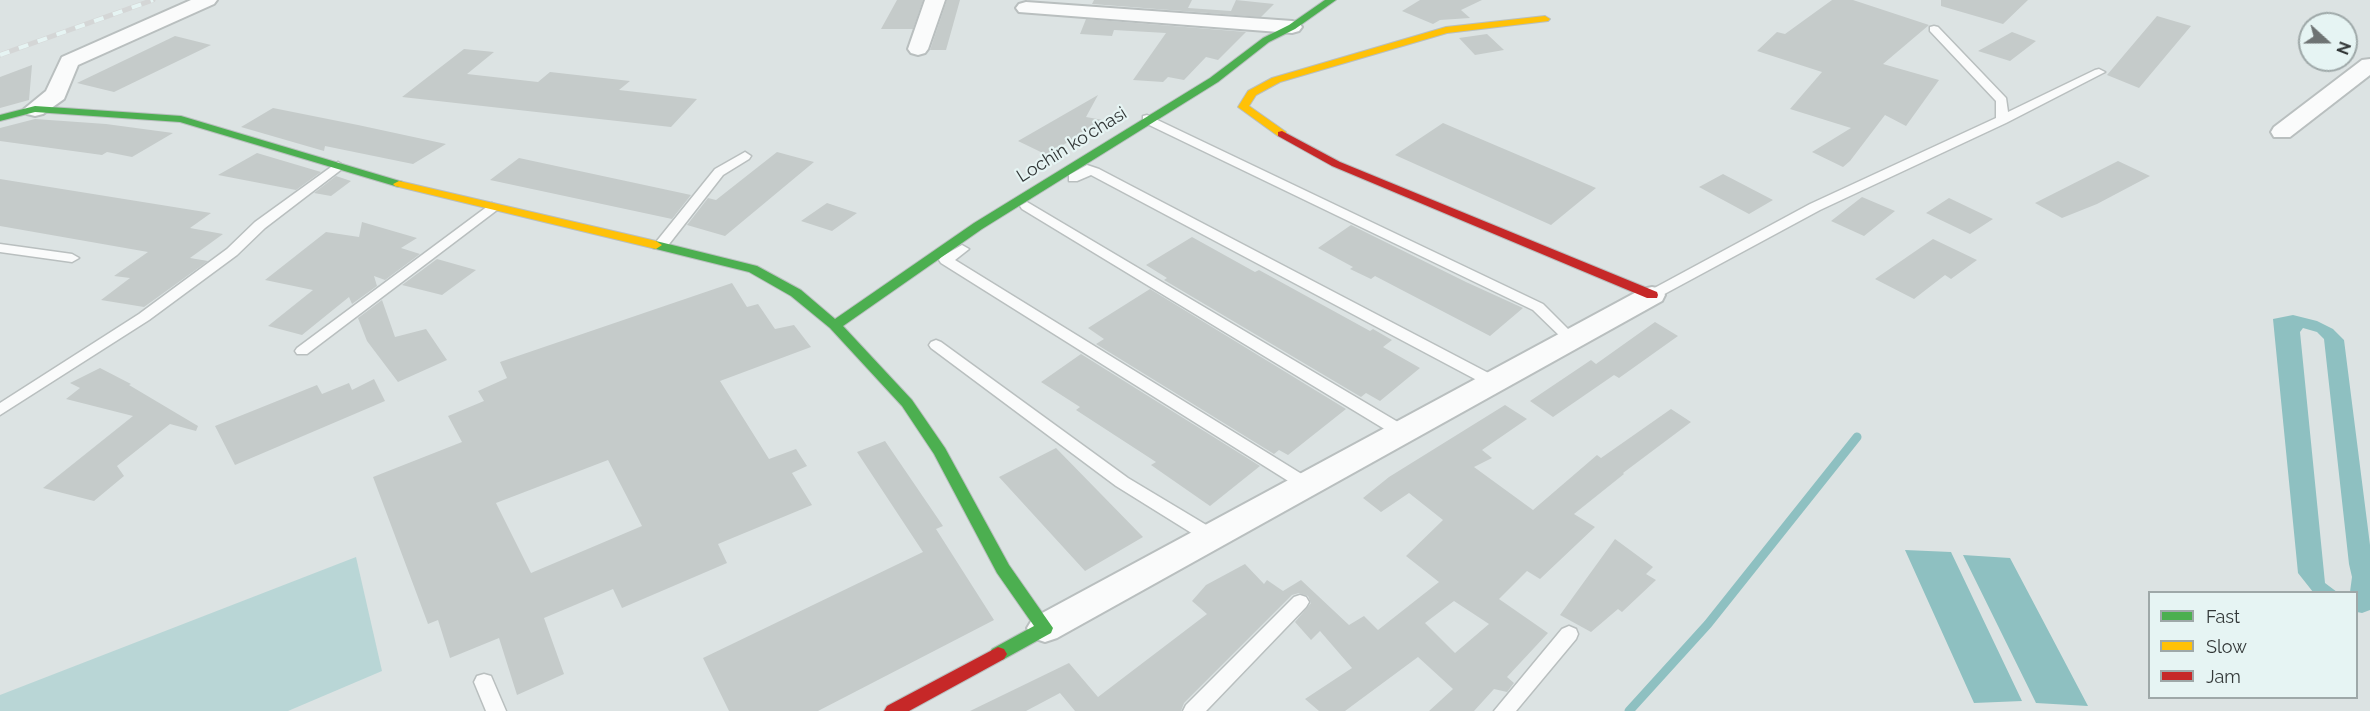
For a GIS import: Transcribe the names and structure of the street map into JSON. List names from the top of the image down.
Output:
{
  "streets": {
    "street": ["Lochin ko'chasi"]
  },
  "legend": ["Fast", "Slow", "Jam"],
  "north": "right"
}
